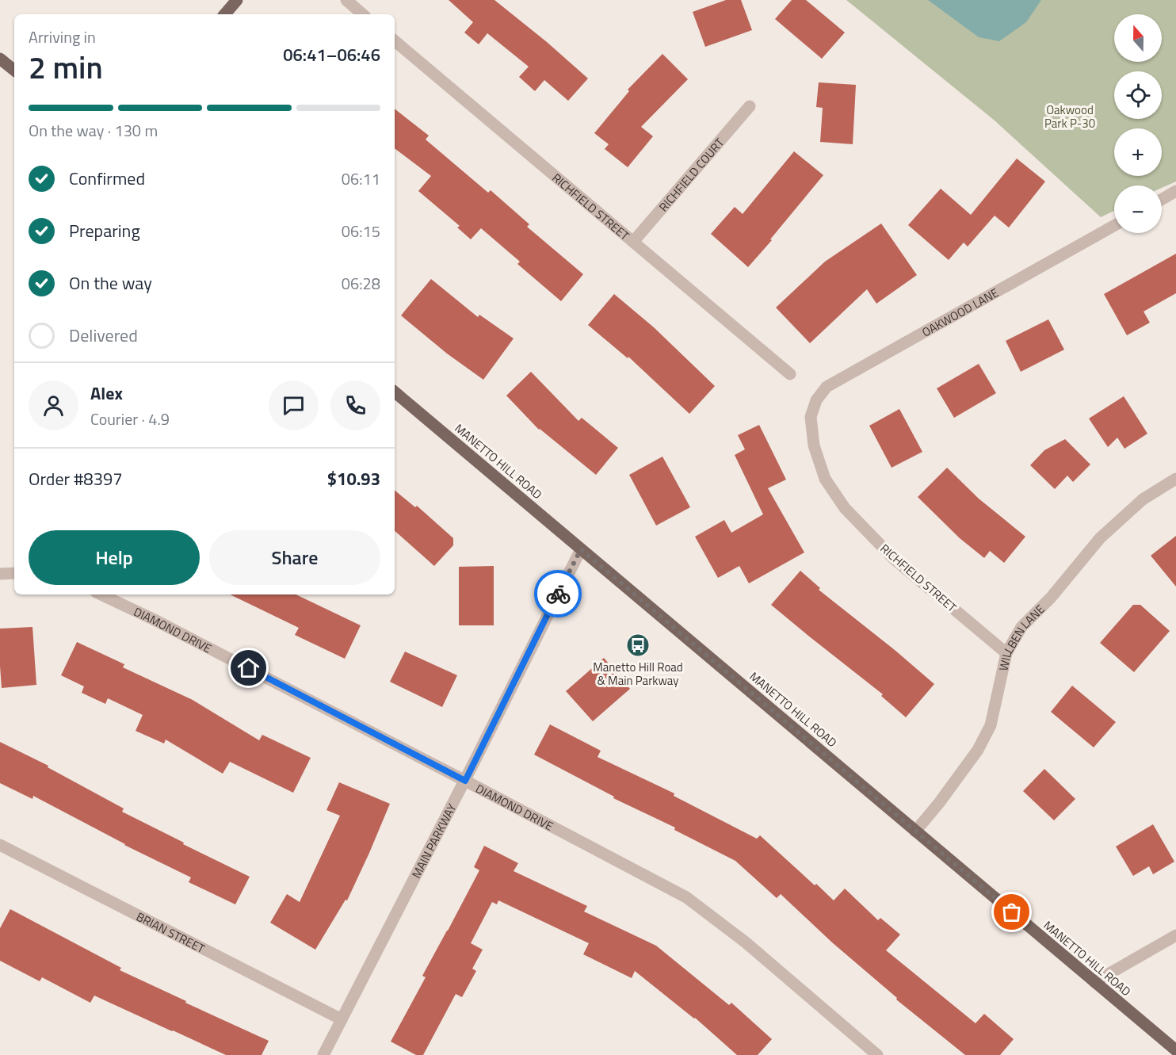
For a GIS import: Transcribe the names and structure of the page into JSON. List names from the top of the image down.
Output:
{
  "streets": {
    "main road": ["MANETTO HILL ROAD"],
    "street": [
      "RICHFIELD COURT",
      "RICHFIELD STREET",
      "OAKWOOD LANE",
      "DIAMOND DRIVE",
      "WILLBEN LANE",
      "MAIN PARKWAY",
      "BRIAN STREET"
    ]
  },
  "crossings": [
    ["RICHFIELD COURT", "RICHFIELD STREET"],
    ["RICHFIELD STREET", "OAKWOOD LANE"],
    ["RICHFIELD STREET", "WILLBEN LANE"],
    ["MANETTO HILL ROAD", "WILLBEN LANE"],
    ["MANETTO HILL ROAD", "MAIN PARKWAY"],
    ["DIAMOND DRIVE", "MAIN PARKWAY"],
    ["MAIN PARKWAY", "BRIAN STREET"]
  ],
  "parks": ["Oakwood Park P-30"],
  "places": {
    "bus stop": ["Manetto Hill Road & Main Parkway"]
  },
  "north": "top",
  "page": {
    "map_buttons": ["+", "−"],
    "heading": ["2 min", "Arriving in", "06:41–06:46"],
    "panel": [
      "Alex",
      "Courier · 4.9",
      "Order #8397",
      "$10.93"
    ],
    "bar": "On the way · 130 m",
    "list": [
      ["Confirmed", "06:11"],
      ["Preparing", "06:15"],
      ["On the way", "06:28"],
      "Delivered"
    ],
    "buttons": ["Help", "Share"]
  }
}
